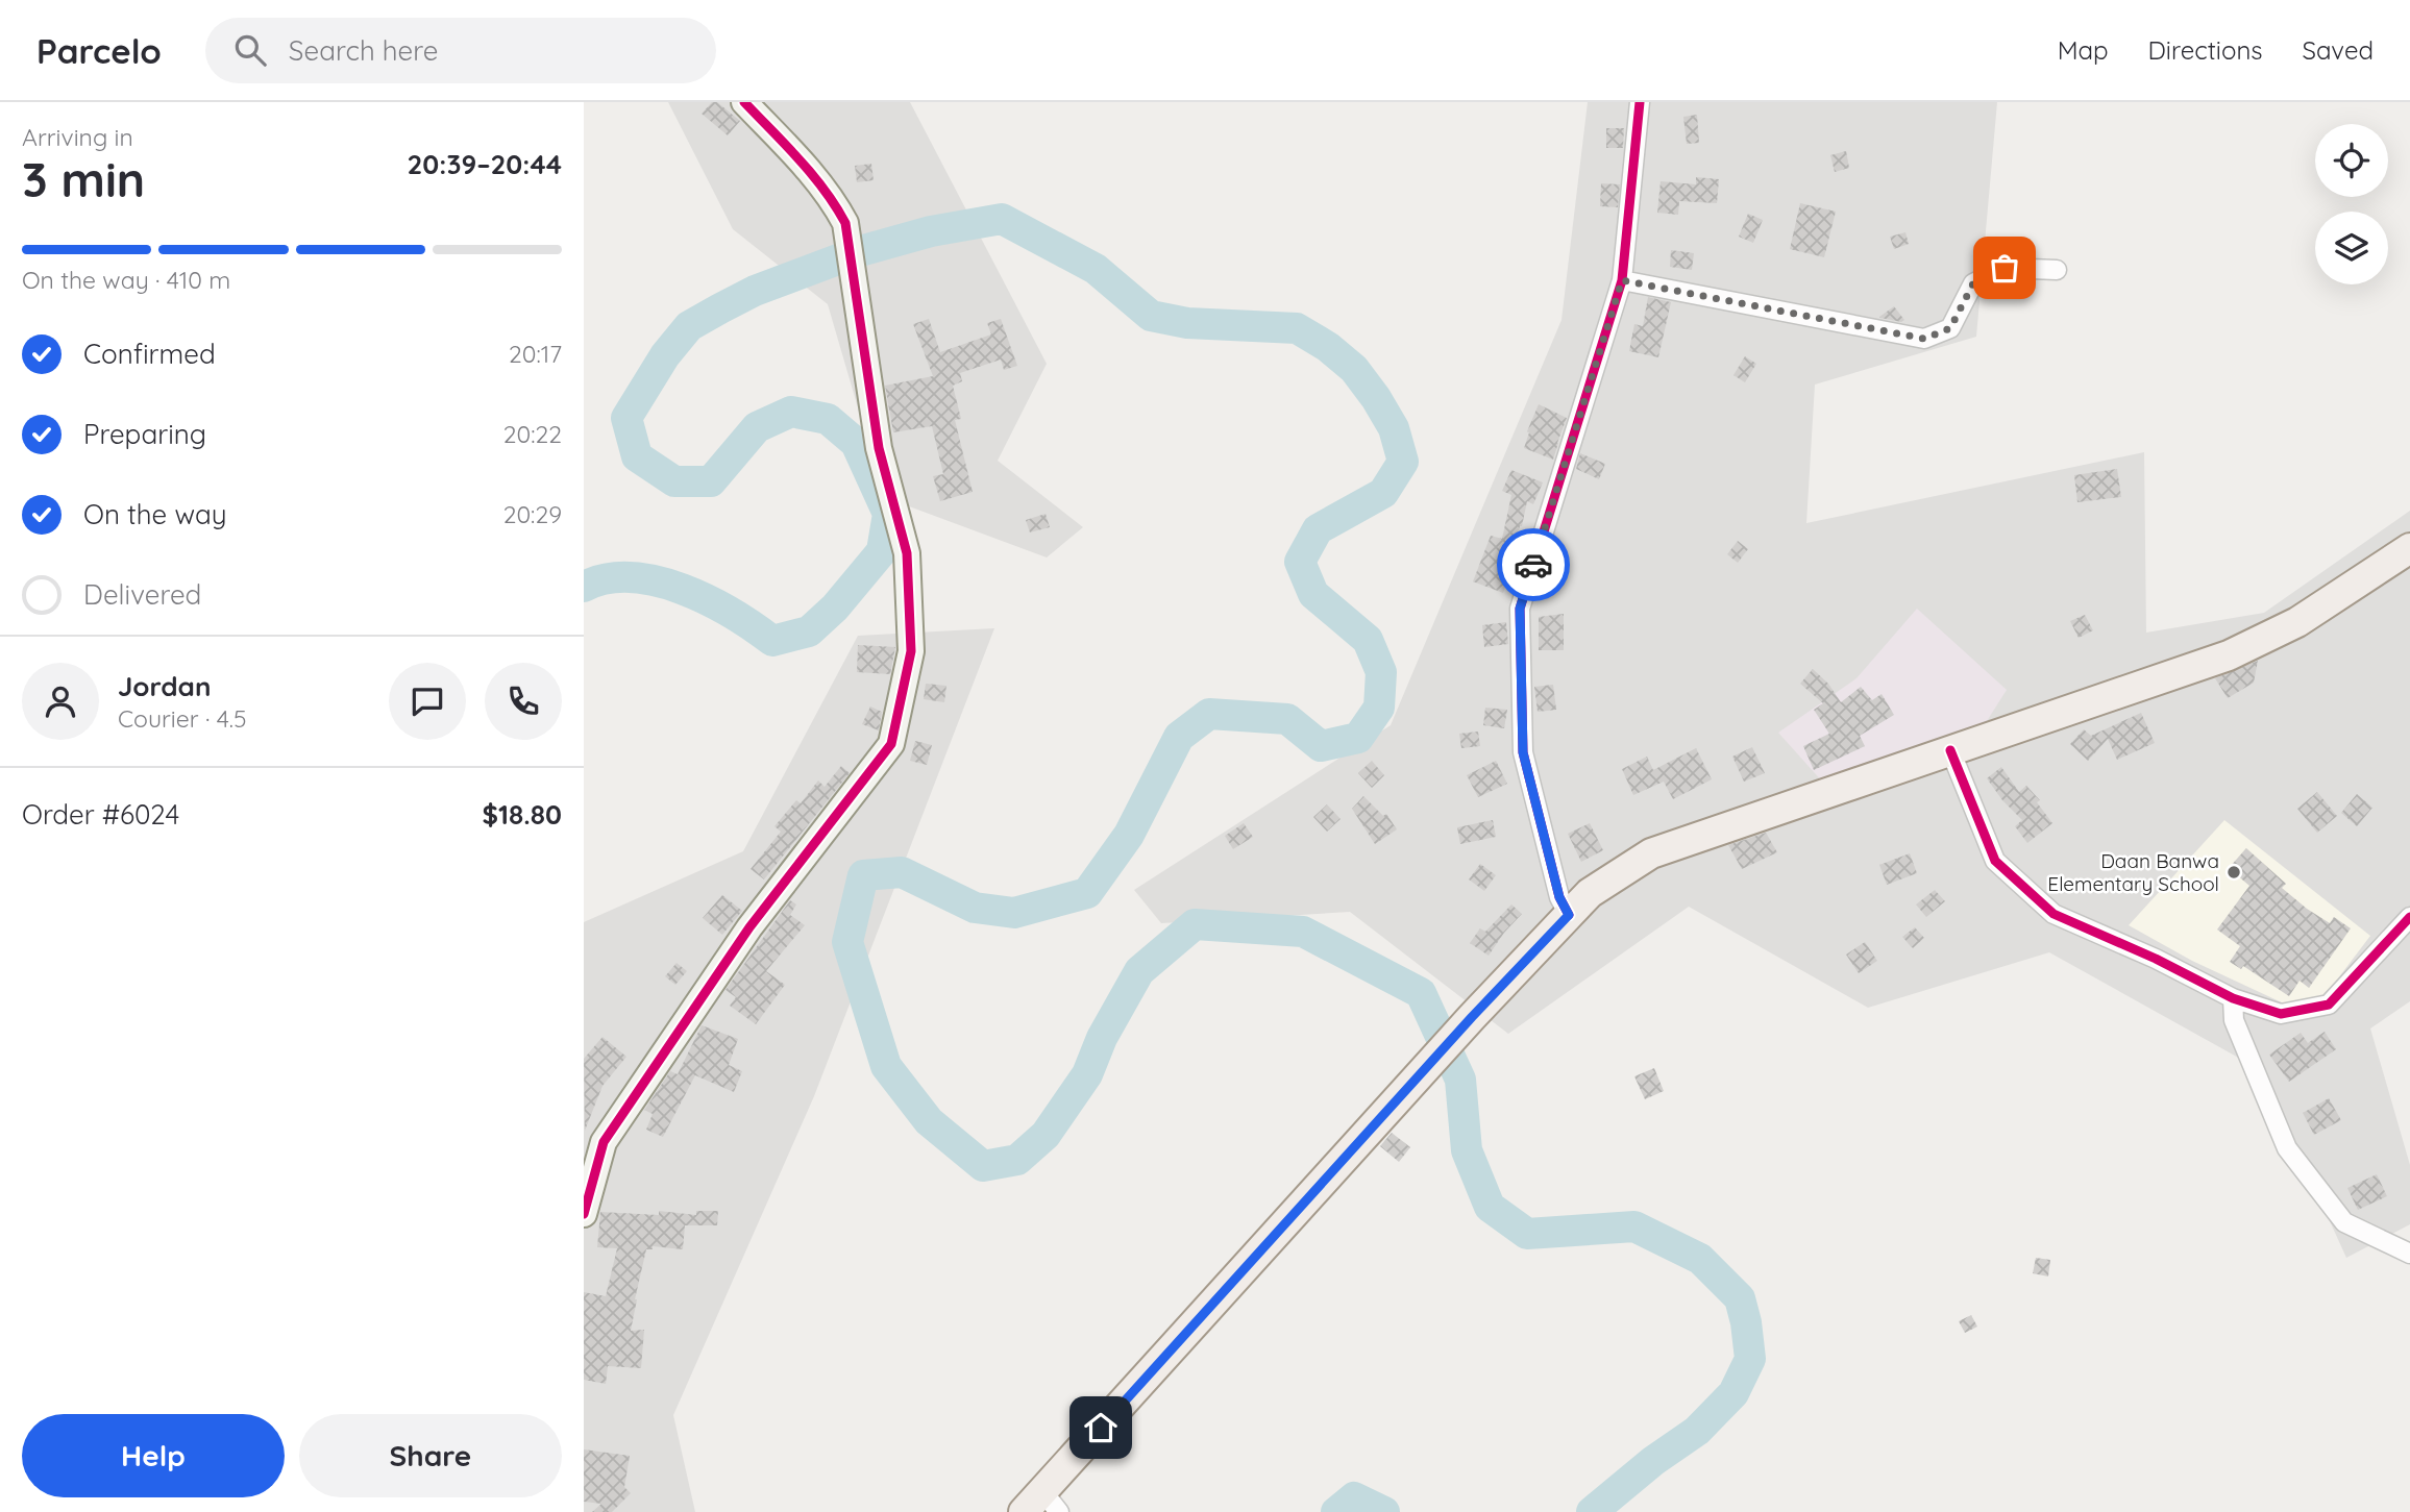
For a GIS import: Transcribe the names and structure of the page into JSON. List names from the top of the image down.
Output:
{
  "places": ["Daan Banwa Elementary School"],
  "page": {
    "header": "Parcelo",
    "search": "Search here",
    "nav": ["Map", "Directions", "Saved"],
    "heading": ["3 min", "Arriving in", "20:39–20:44"],
    "panel": [
      "Jordan",
      "Courier · 4.5",
      "Order #6024",
      "$18.80"
    ],
    "bar": "On the way · 410 m",
    "list": [
      ["Confirmed", "20:17"],
      ["Preparing", "20:22"],
      ["On the way", "20:29"],
      "Delivered"
    ],
    "buttons": ["Help", "Share"]
  }
}
